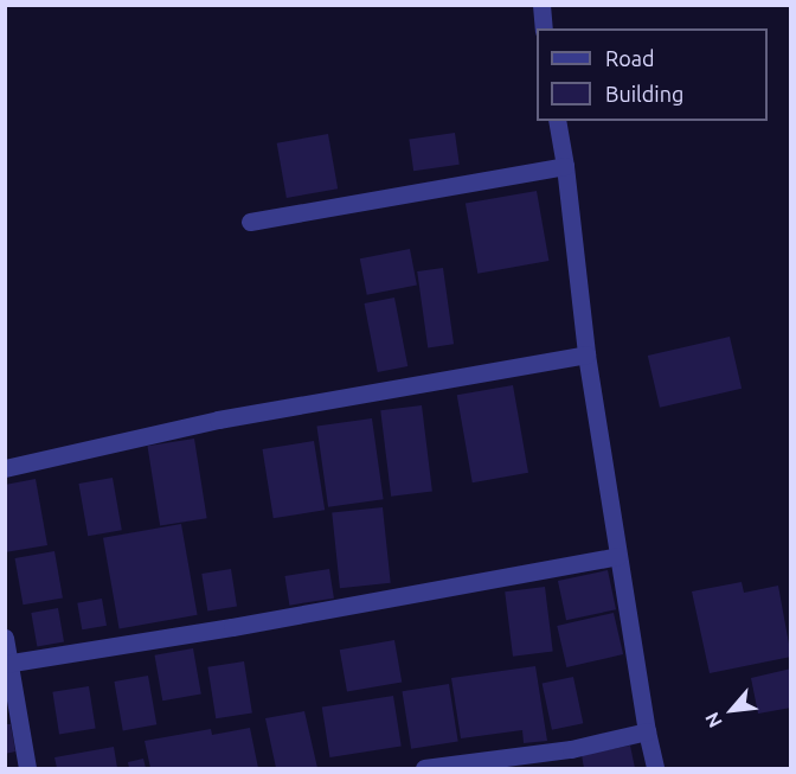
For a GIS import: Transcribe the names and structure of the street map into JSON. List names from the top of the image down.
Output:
{
  "legend": ["Road", "Building"],
  "north": "bottom left"
}
